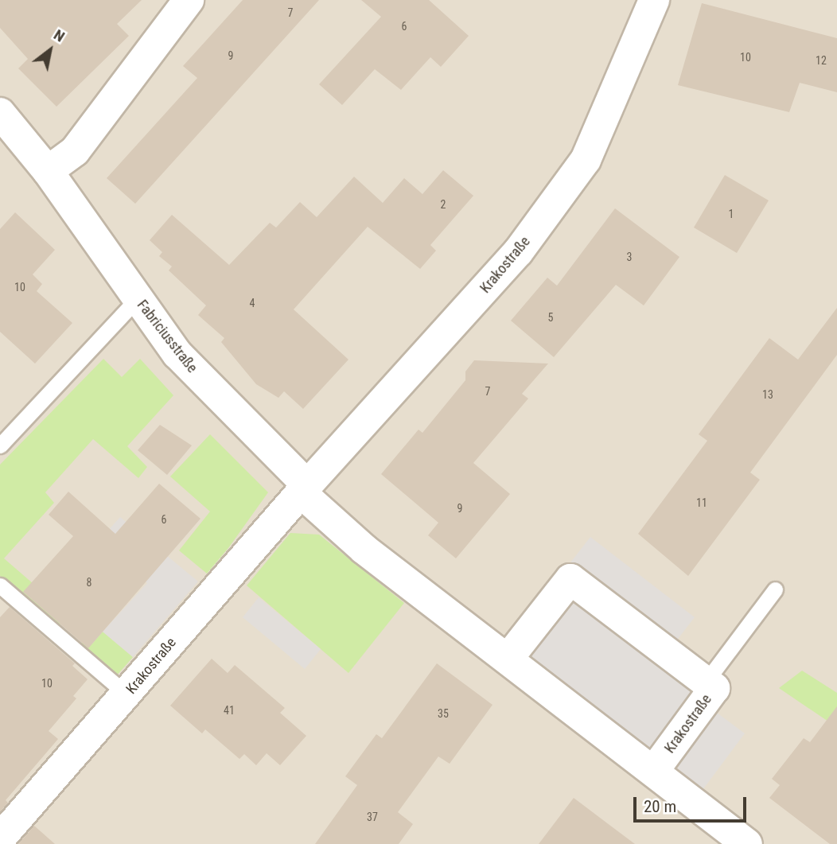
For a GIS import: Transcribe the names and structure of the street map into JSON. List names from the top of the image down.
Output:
{
  "streets": {
    "street": ["Krakostraße", "Fabriciusstraße"]
  },
  "crossings": [
    ["Krakostraße", "Fabriciusstraße"]
  ],
  "house_numbers": [
    "7",
    "6",
    "9",
    "10",
    "12",
    "2",
    "1",
    "3",
    "10",
    "4",
    "5",
    "7",
    "13",
    "11",
    "9",
    "6",
    "8",
    "10",
    "41",
    "35",
    "37"
  ],
  "scale_bar": "20 m",
  "north": "top right"
}
